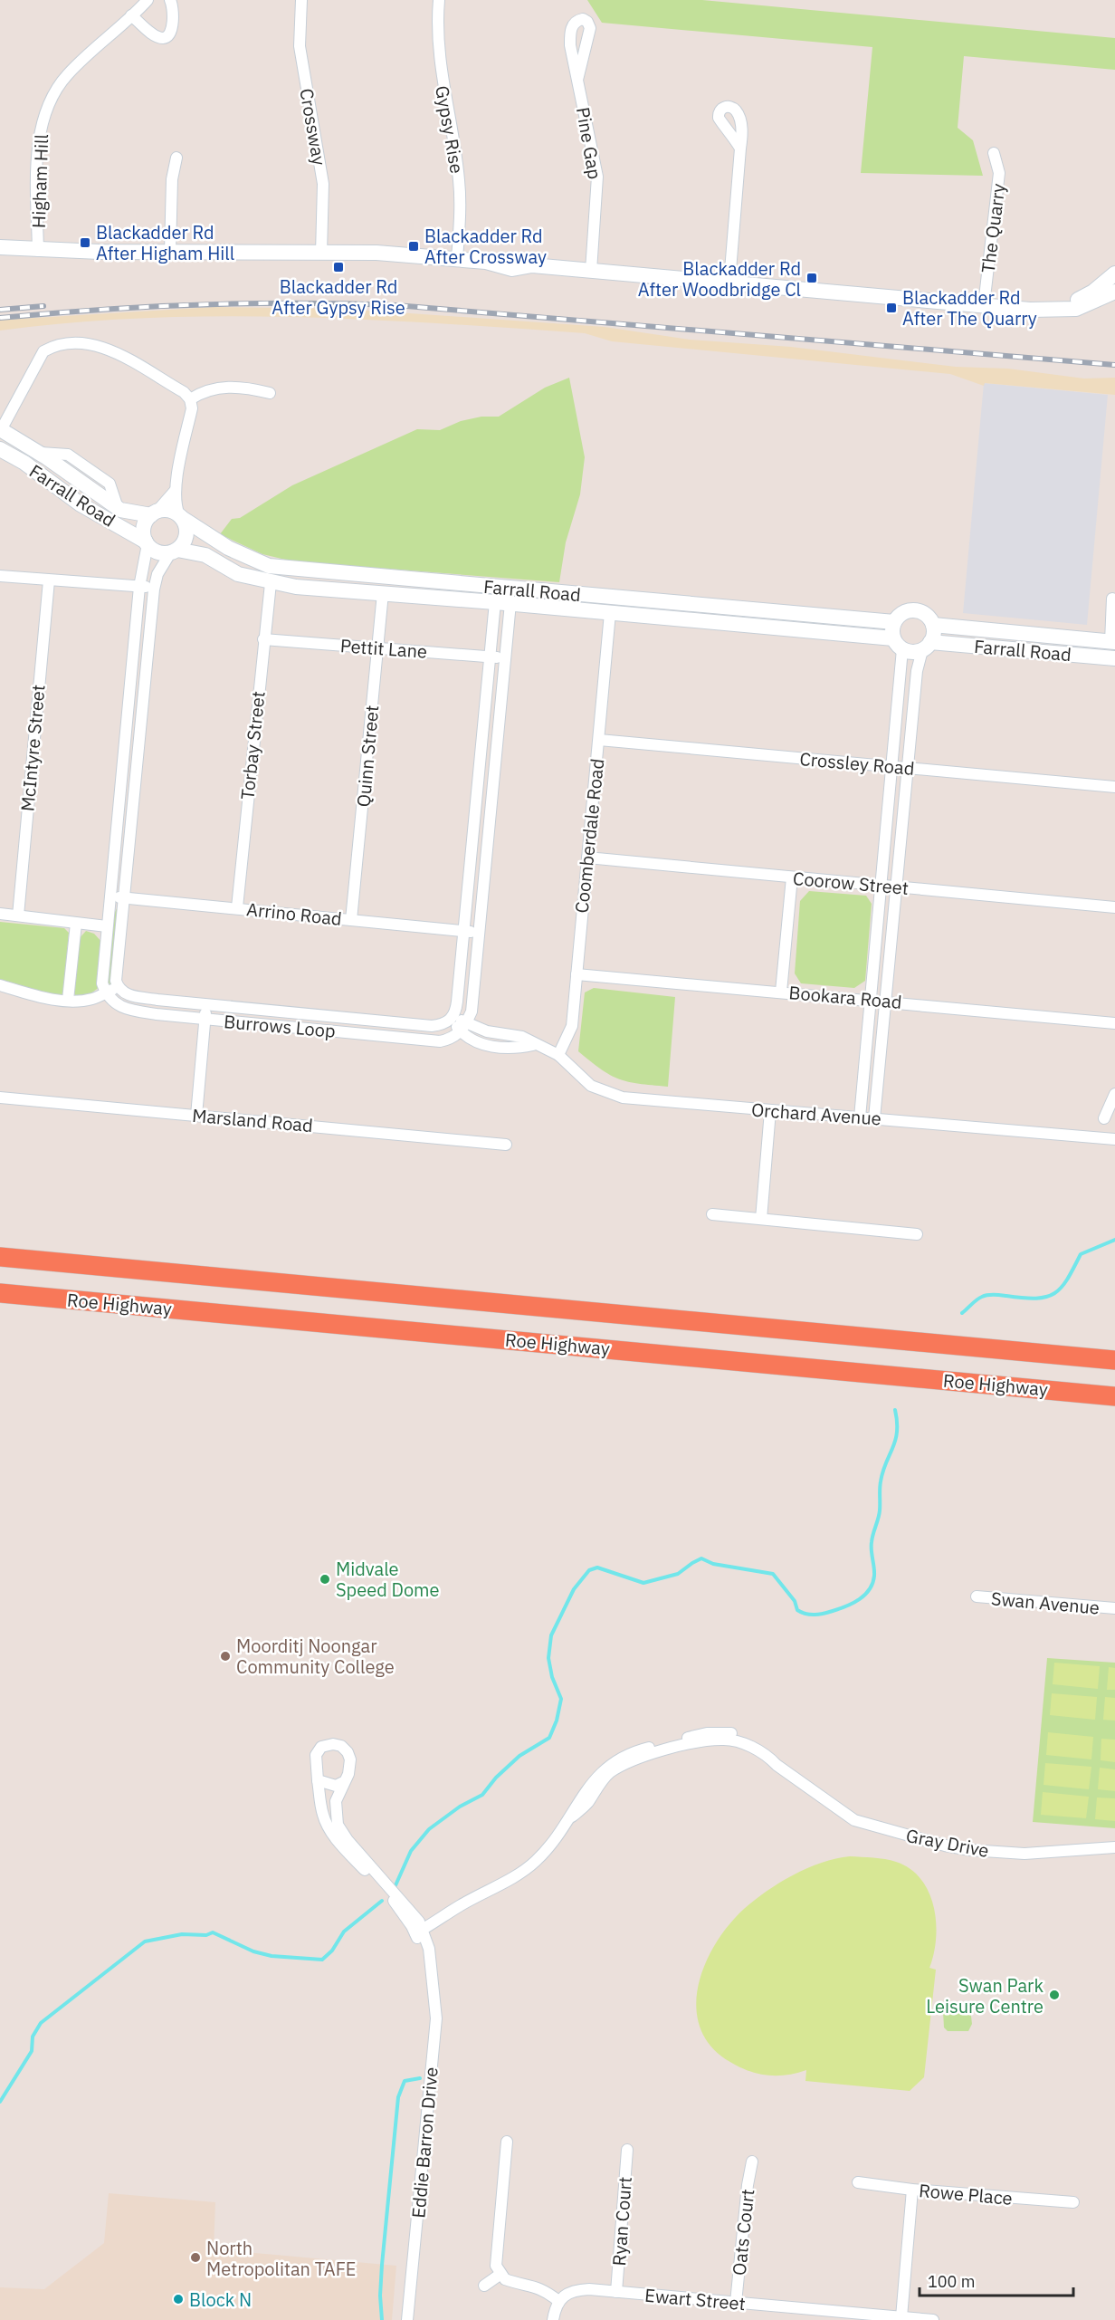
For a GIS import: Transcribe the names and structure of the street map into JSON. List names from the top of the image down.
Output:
{
  "streets": {
    "highway": ["Roe Highway"],
    "main road": ["Farrall Road"],
    "street": [
      "Crossway",
      "Gypsy Rise",
      "Pine Gap",
      "Higham Hill",
      "The Quarry",
      "Pettit Lane",
      "Torbay Street",
      "McIntyre Street",
      "Quinn Street",
      "Crossley Road",
      "Coomberdale Road",
      "Coorow Street",
      "Arrino Road",
      "Bookara Road",
      "Burrows Loop",
      "Orchard Avenue",
      "Marsland Road",
      "Swan Avenue",
      "Gray Drive",
      "Eddie Barron Drive",
      "Rowe Place",
      "Ryan Court",
      "Oats Court",
      "Ewart Street"
    ]
  },
  "crossings": [
    ["Farrall Road", "Torbay Street"],
    ["Farrall Road", "Quinn Street"],
    ["Farrall Road", "Coomberdale Road"],
    ["Pettit Lane", "Torbay Street"],
    ["Pettit Lane", "Quinn Street"],
    ["Torbay Street", "Arrino Road"],
    ["Quinn Street", "Arrino Road"],
    ["Crossley Road", "Coomberdale Road"],
    ["Coomberdale Road", "Coorow Street"],
    ["Coomberdale Road", "Bookara Road"],
    ["Coomberdale Road", "Orchard Avenue"],
    ["Burrows Loop", "Orchard Avenue"],
    ["Gray Drive", "Eddie Barron Drive"],
    ["Ryan Court", "Ewart Street"],
    ["Oats Court", "Ewart Street"]
  ],
  "places": {
    "transit": [
      "Blackadder Rd After Higham Hill",
      "Blackadder Rd After Crossway",
      "Blackadder Rd After Gypsy Rise",
      "Blackadder Rd After Woodbridge Cl",
      "Blackadder Rd After The Quarry"
    ],
    "other": [
      "Midvale Speed Dome",
      "Moorditj Noongar Community College",
      "Swan Park Leisure Centre",
      "North Metropolitan TAFE",
      "Block N"
    ]
  },
  "scale_bar": "100 m"
}
